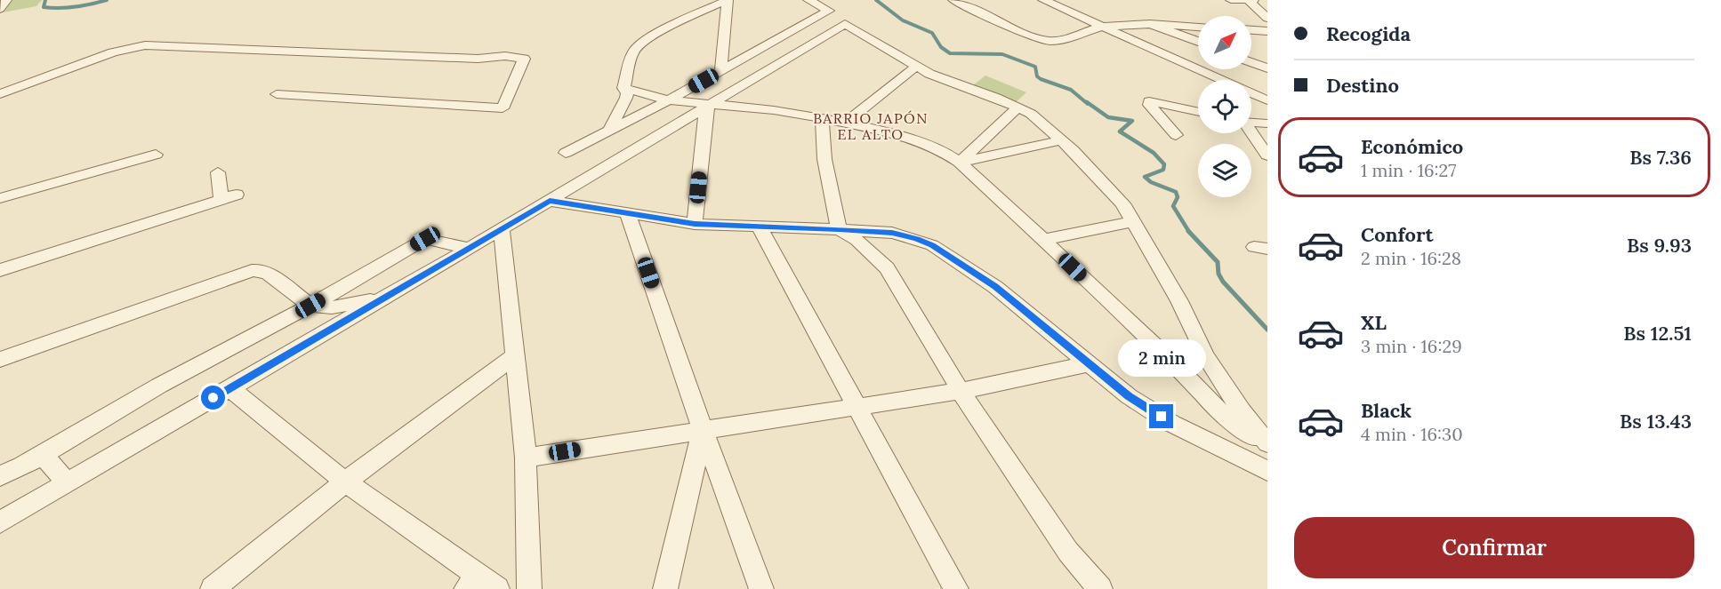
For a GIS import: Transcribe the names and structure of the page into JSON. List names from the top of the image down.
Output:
{
  "districts": ["BARRIO JAPÓN EL ALTO"],
  "north": "top right",
  "page": {
    "banner": ["Recogida", "Destino"],
    "list": [
      {
        "name": "Económico",
        "note": "1 min · 16:27",
        "value": "Bs 7.36"
      },
      {
        "name": "Confort",
        "note": "2 min · 16:28",
        "value": "Bs 9.93"
      },
      {
        "name": "XL",
        "note": "3 min · 16:29",
        "value": "Bs 12.51"
      },
      {
        "name": "Black",
        "note": "4 min · 16:30",
        "value": "Bs 13.43"
      }
    ],
    "bubble": "2 min",
    "buttons": "Confirmar"
  }
}
